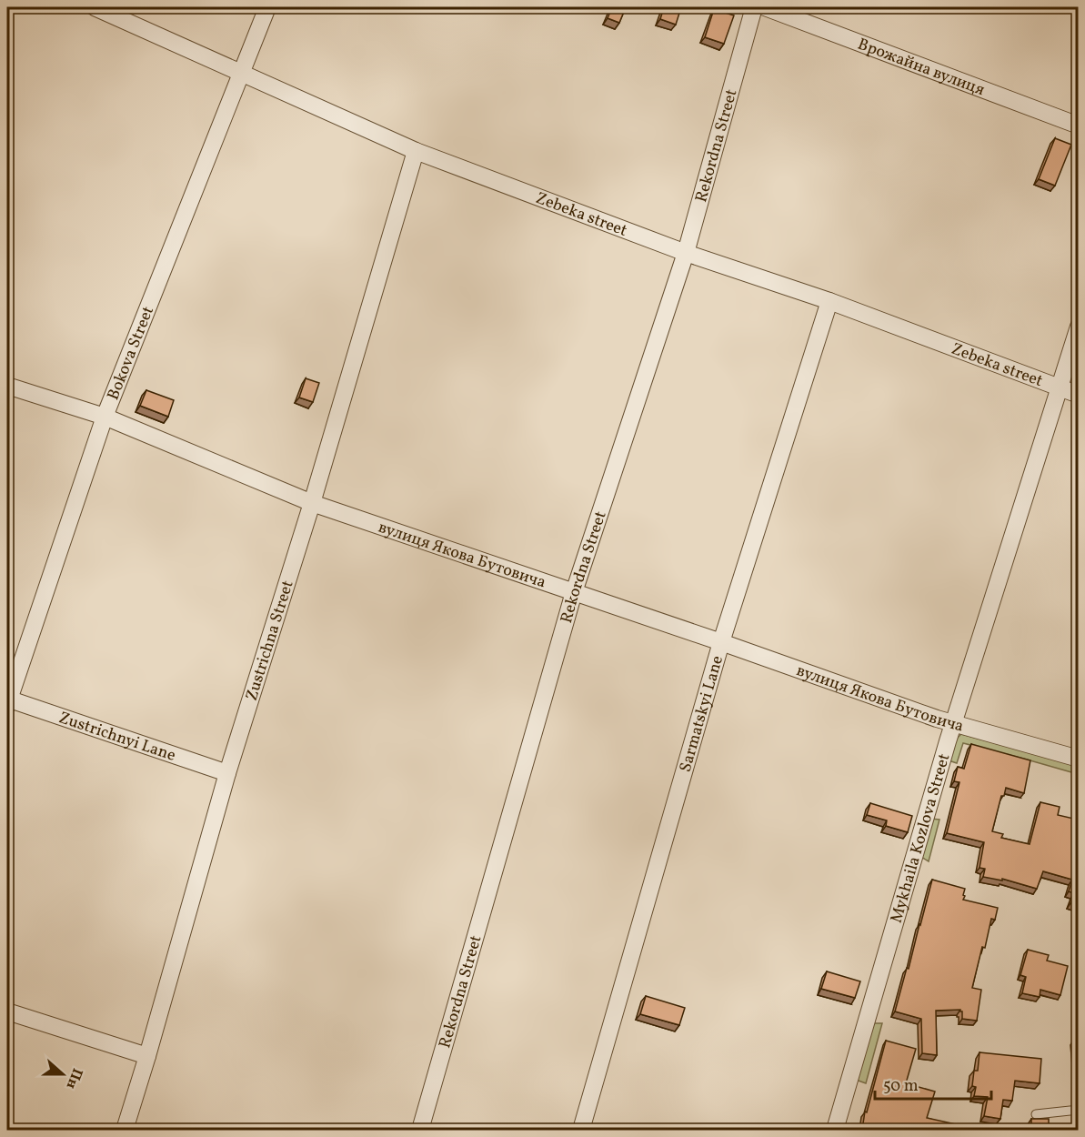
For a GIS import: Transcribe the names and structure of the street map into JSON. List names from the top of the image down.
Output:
{
  "streets": {
    "street": [
      "Врожайна вулиця",
      "Rekordna Street",
      "Zebeka street",
      "Bokova Street",
      "вулиця Якова Бутовича",
      "Zustrichna Street",
      "Sarmatskyi Lane",
      "Zustrichnyi Lane",
      "Mykhaila Kozlova Street"
    ]
  },
  "crossings": [
    ["Rekordna Street", "Zebeka street"],
    ["Rekordna Street", "вулиця Якова Бутовича"],
    ["Zebeka street", "Bokova Street"],
    ["Zebeka street", "Zustrichna Street"],
    ["Zebeka street", "Sarmatskyi Lane"],
    ["Zebeka street", "Mykhaila Kozlova Street"],
    ["Bokova Street", "вулиця Якова Бутовича"],
    ["Bokova Street", "Zustrichnyi Lane"],
    ["вулиця Якова Бутовича", "Zustrichna Street"],
    ["вулиця Якова Бутовича", "Sarmatskyi Lane"],
    ["вулиця Якова Бутовича", "Mykhaila Kozlova Street"],
    ["Zustrichna Street", "Zustrichnyi Lane"]
  ],
  "scale_bar": "50 m",
  "north": "right"
}
